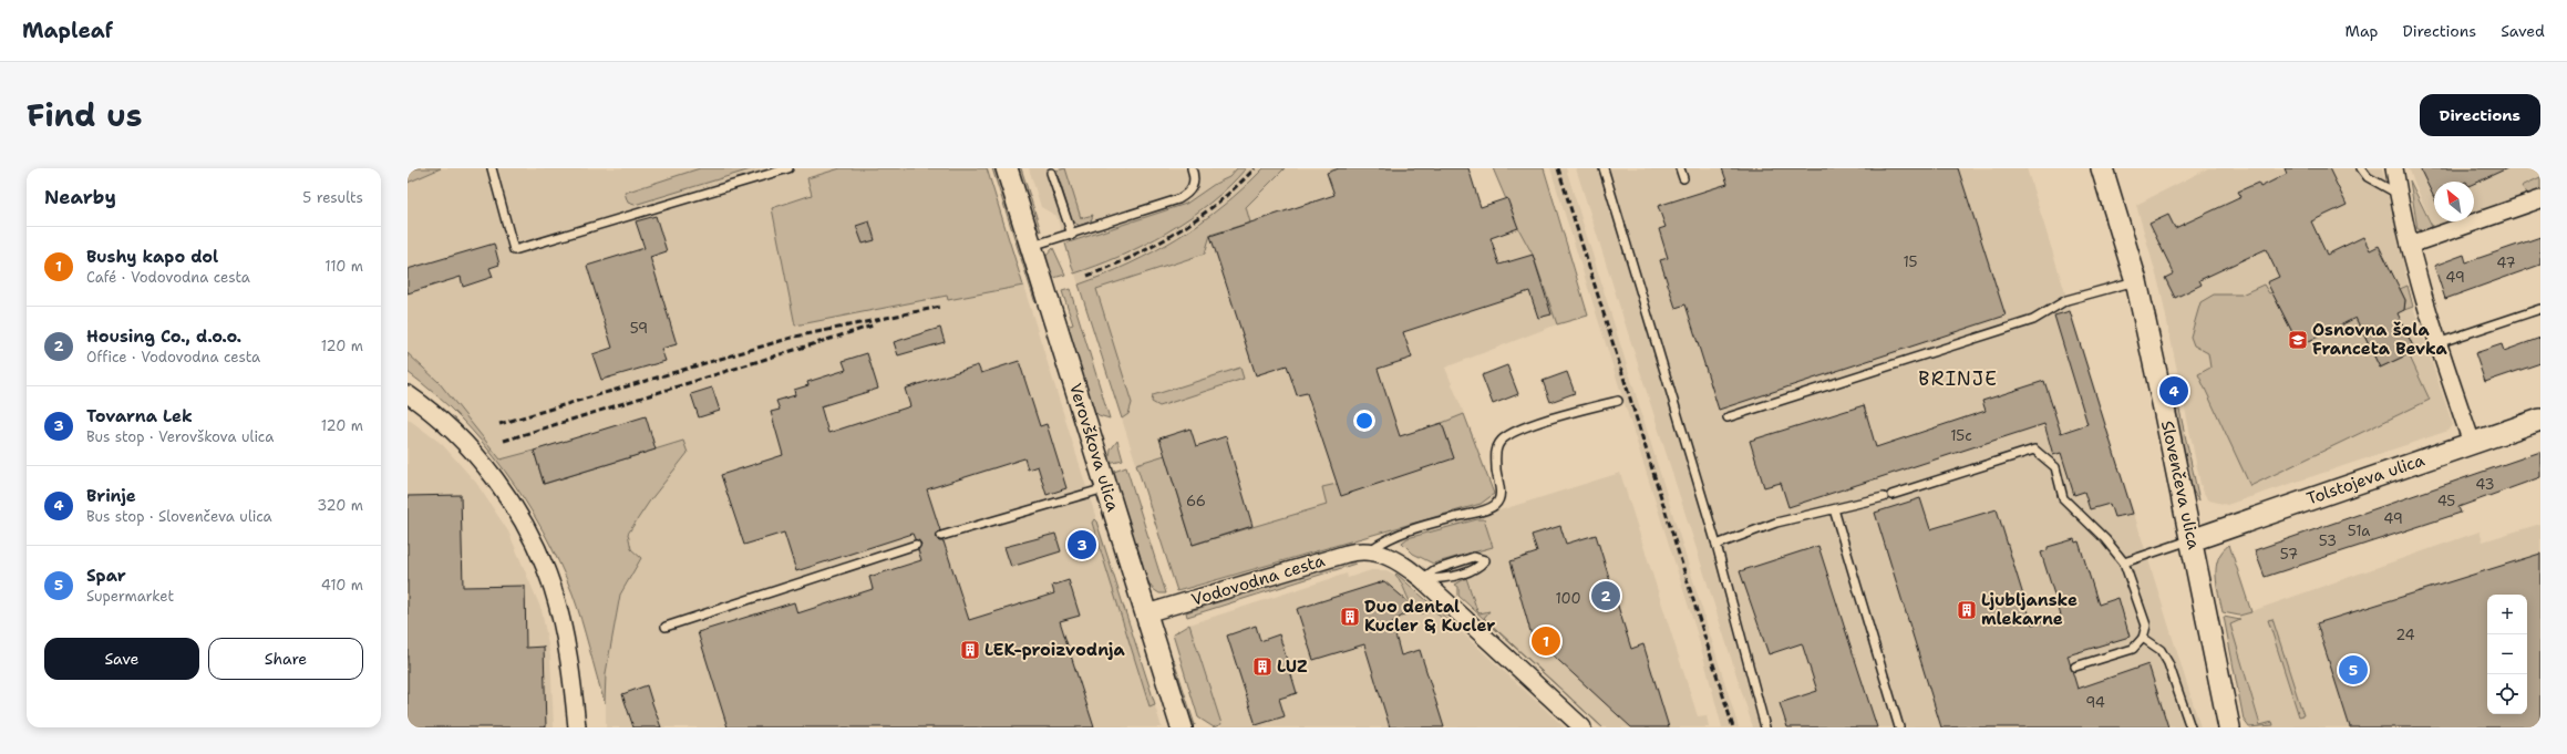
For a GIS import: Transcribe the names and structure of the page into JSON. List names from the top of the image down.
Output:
{
  "streets": {
    "street": [
      "Verovškova ulica",
      "Tolstojeva ulica",
      "Slovenčeva ulica",
      "Vodovodna cesta"
    ]
  },
  "crossings": [
    ["Verovškova ulica", "Vodovodna cesta"],
    ["Tolstojeva ulica", "Slovenčeva ulica"]
  ],
  "districts": ["BRINJE"],
  "places": {
    "school or university": ["Osnovna šola Franceta Bevka"],
    "building": [
      "Ljubljanske mlekarne",
      "Duo dental Kucler & Kucler",
      "LEK-proizvodnja",
      "LUZ"
    ]
  },
  "house_numbers": [
    "15",
    "47",
    "49",
    "59",
    "15c",
    "43",
    "66",
    "45",
    "49",
    "51a",
    "53",
    "57",
    "100",
    "24",
    "94"
  ],
  "north": "top left",
  "page": {
    "header": "Mapleaf",
    "nav": ["Map", "Directions", "Saved"],
    "title": "Find us",
    "buttons": [
      "Directions",
      ["Save", "Share"]
    ],
    "heading": ["Nearby", "5 results"],
    "list": [
      {
        "mark": "1",
        "name": "Bushy kapo dol",
        "note": "Café · Vodovodna cesta",
        "value": "110 m"
      },
      {
        "mark": "2",
        "name": "Housing Co., d.o.o.",
        "note": "Office · Vodovodna cesta",
        "value": "120 m"
      },
      {
        "mark": "3",
        "name": "Tovarna Lek",
        "note": "Bus stop · Verovškova ulica",
        "value": "120 m"
      },
      {
        "mark": "4",
        "name": "Brinje",
        "note": "Bus stop · Slovenčeva ulica",
        "value": "320 m"
      },
      {
        "mark": "5",
        "name": "Spar",
        "note": "Supermarket",
        "value": "410 m"
      }
    ],
    "pins": [
      "4",
      "3",
      "2",
      "1",
      "5"
    ],
    "map_buttons": ["+", "−"]
  }
}
